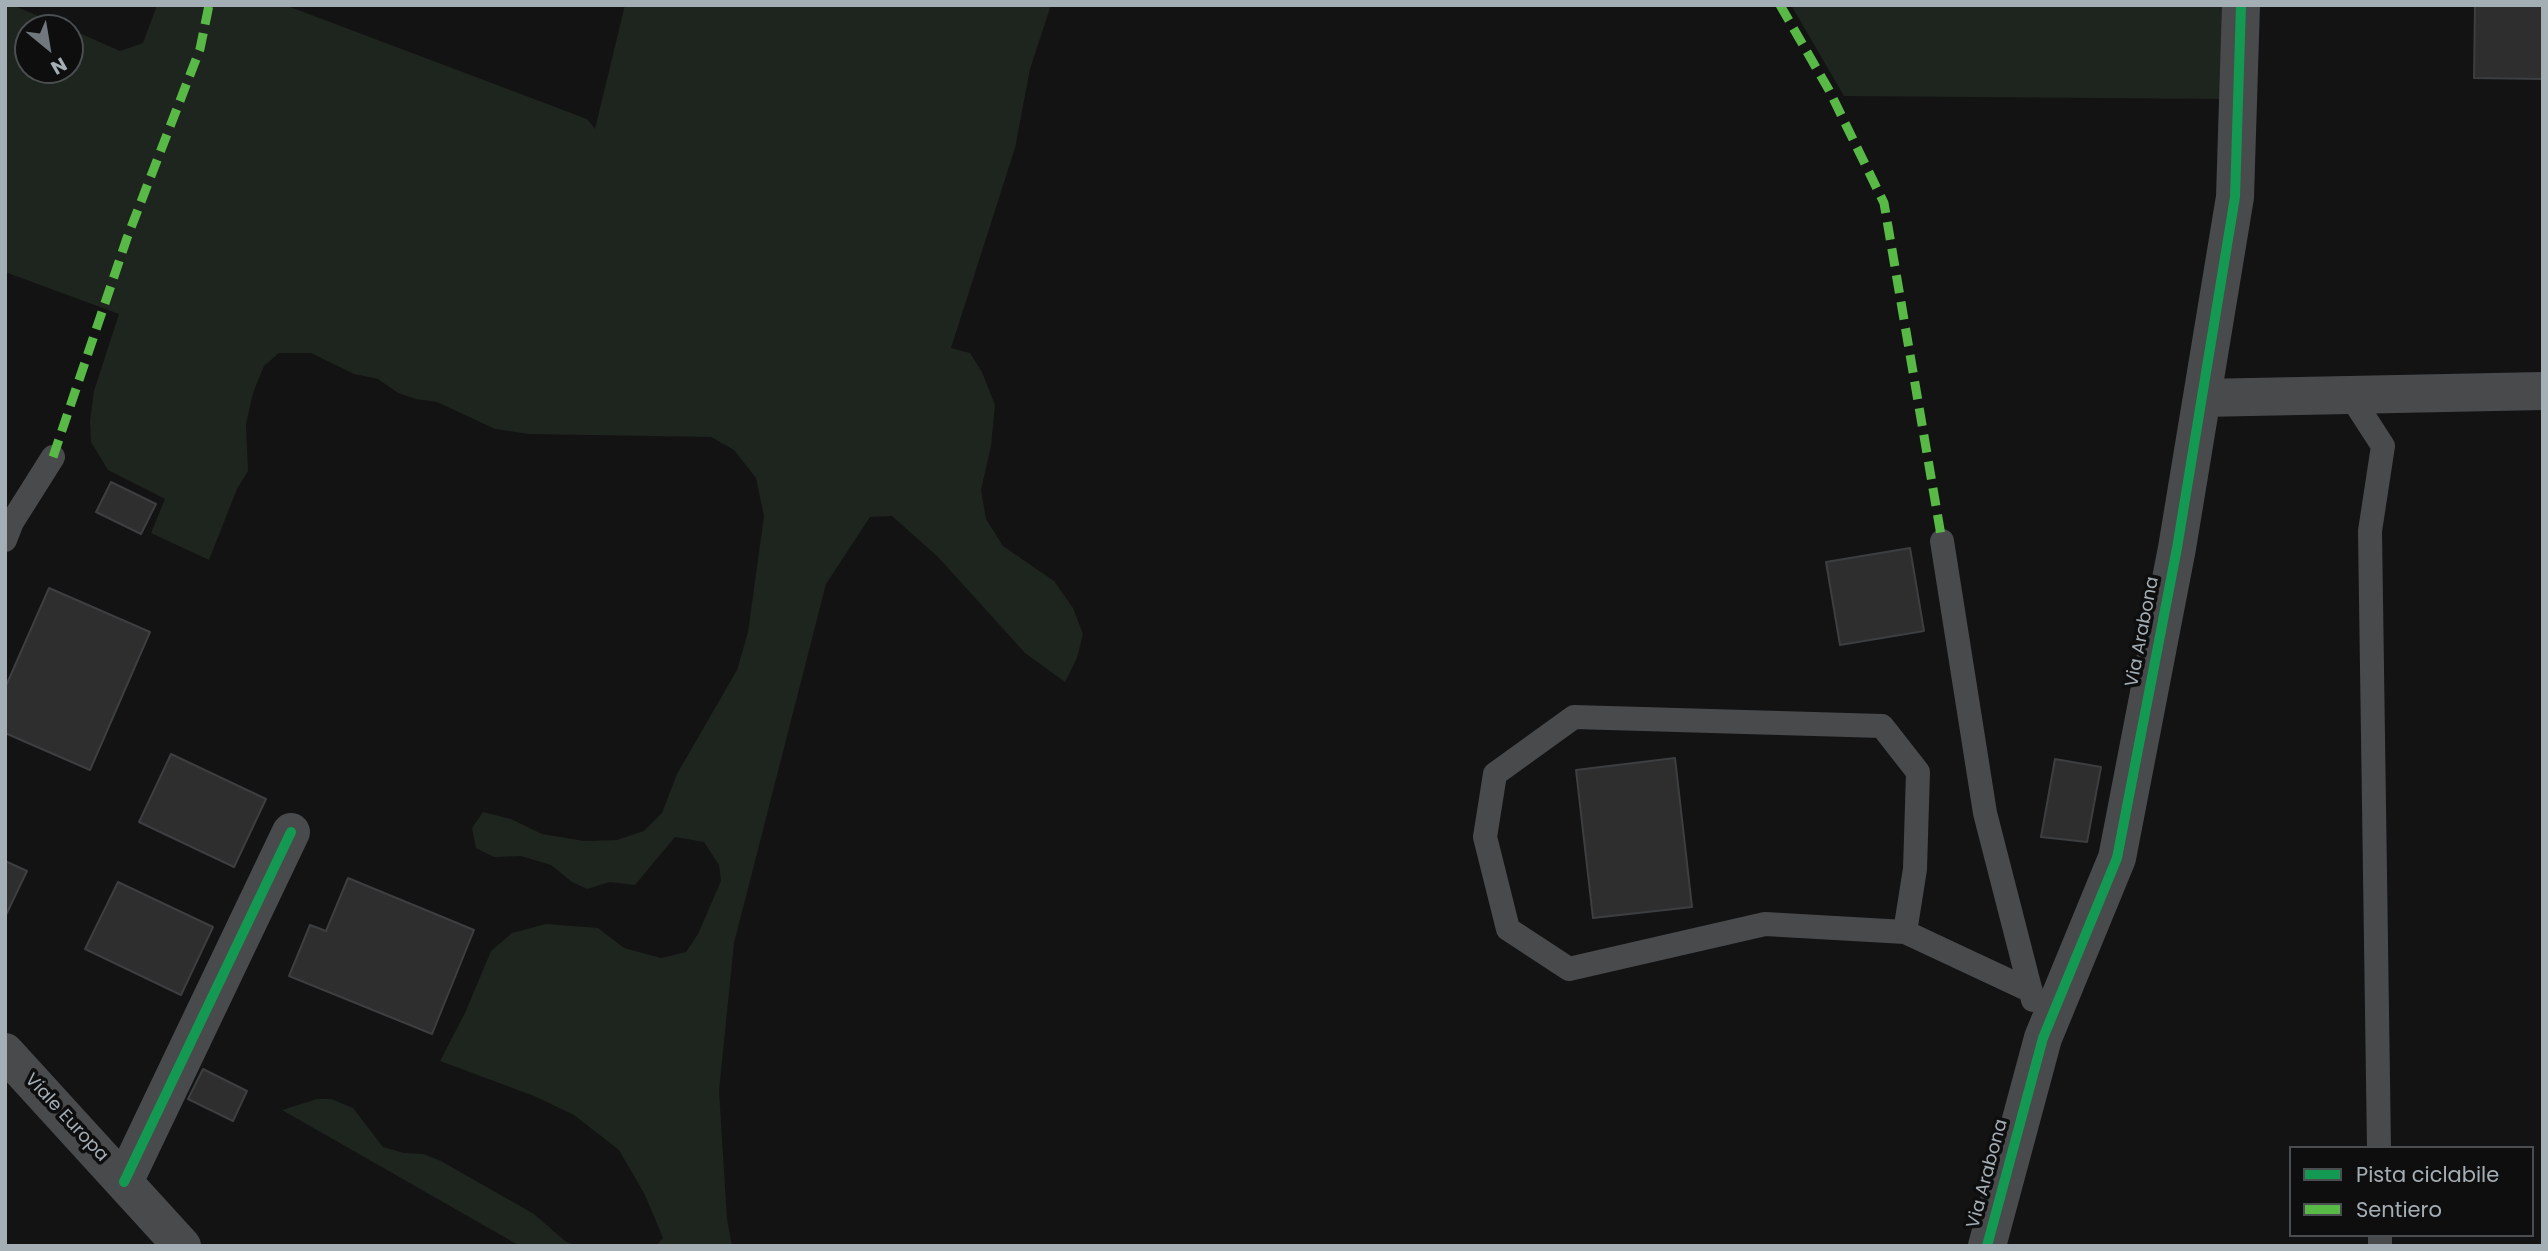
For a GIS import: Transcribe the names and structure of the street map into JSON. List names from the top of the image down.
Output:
{
  "streets": {
    "street": ["Via Arabona", "Viale Europa"]
  },
  "legend": ["Pista ciclabile", "Sentiero"],
  "north": "bottom right"
}
